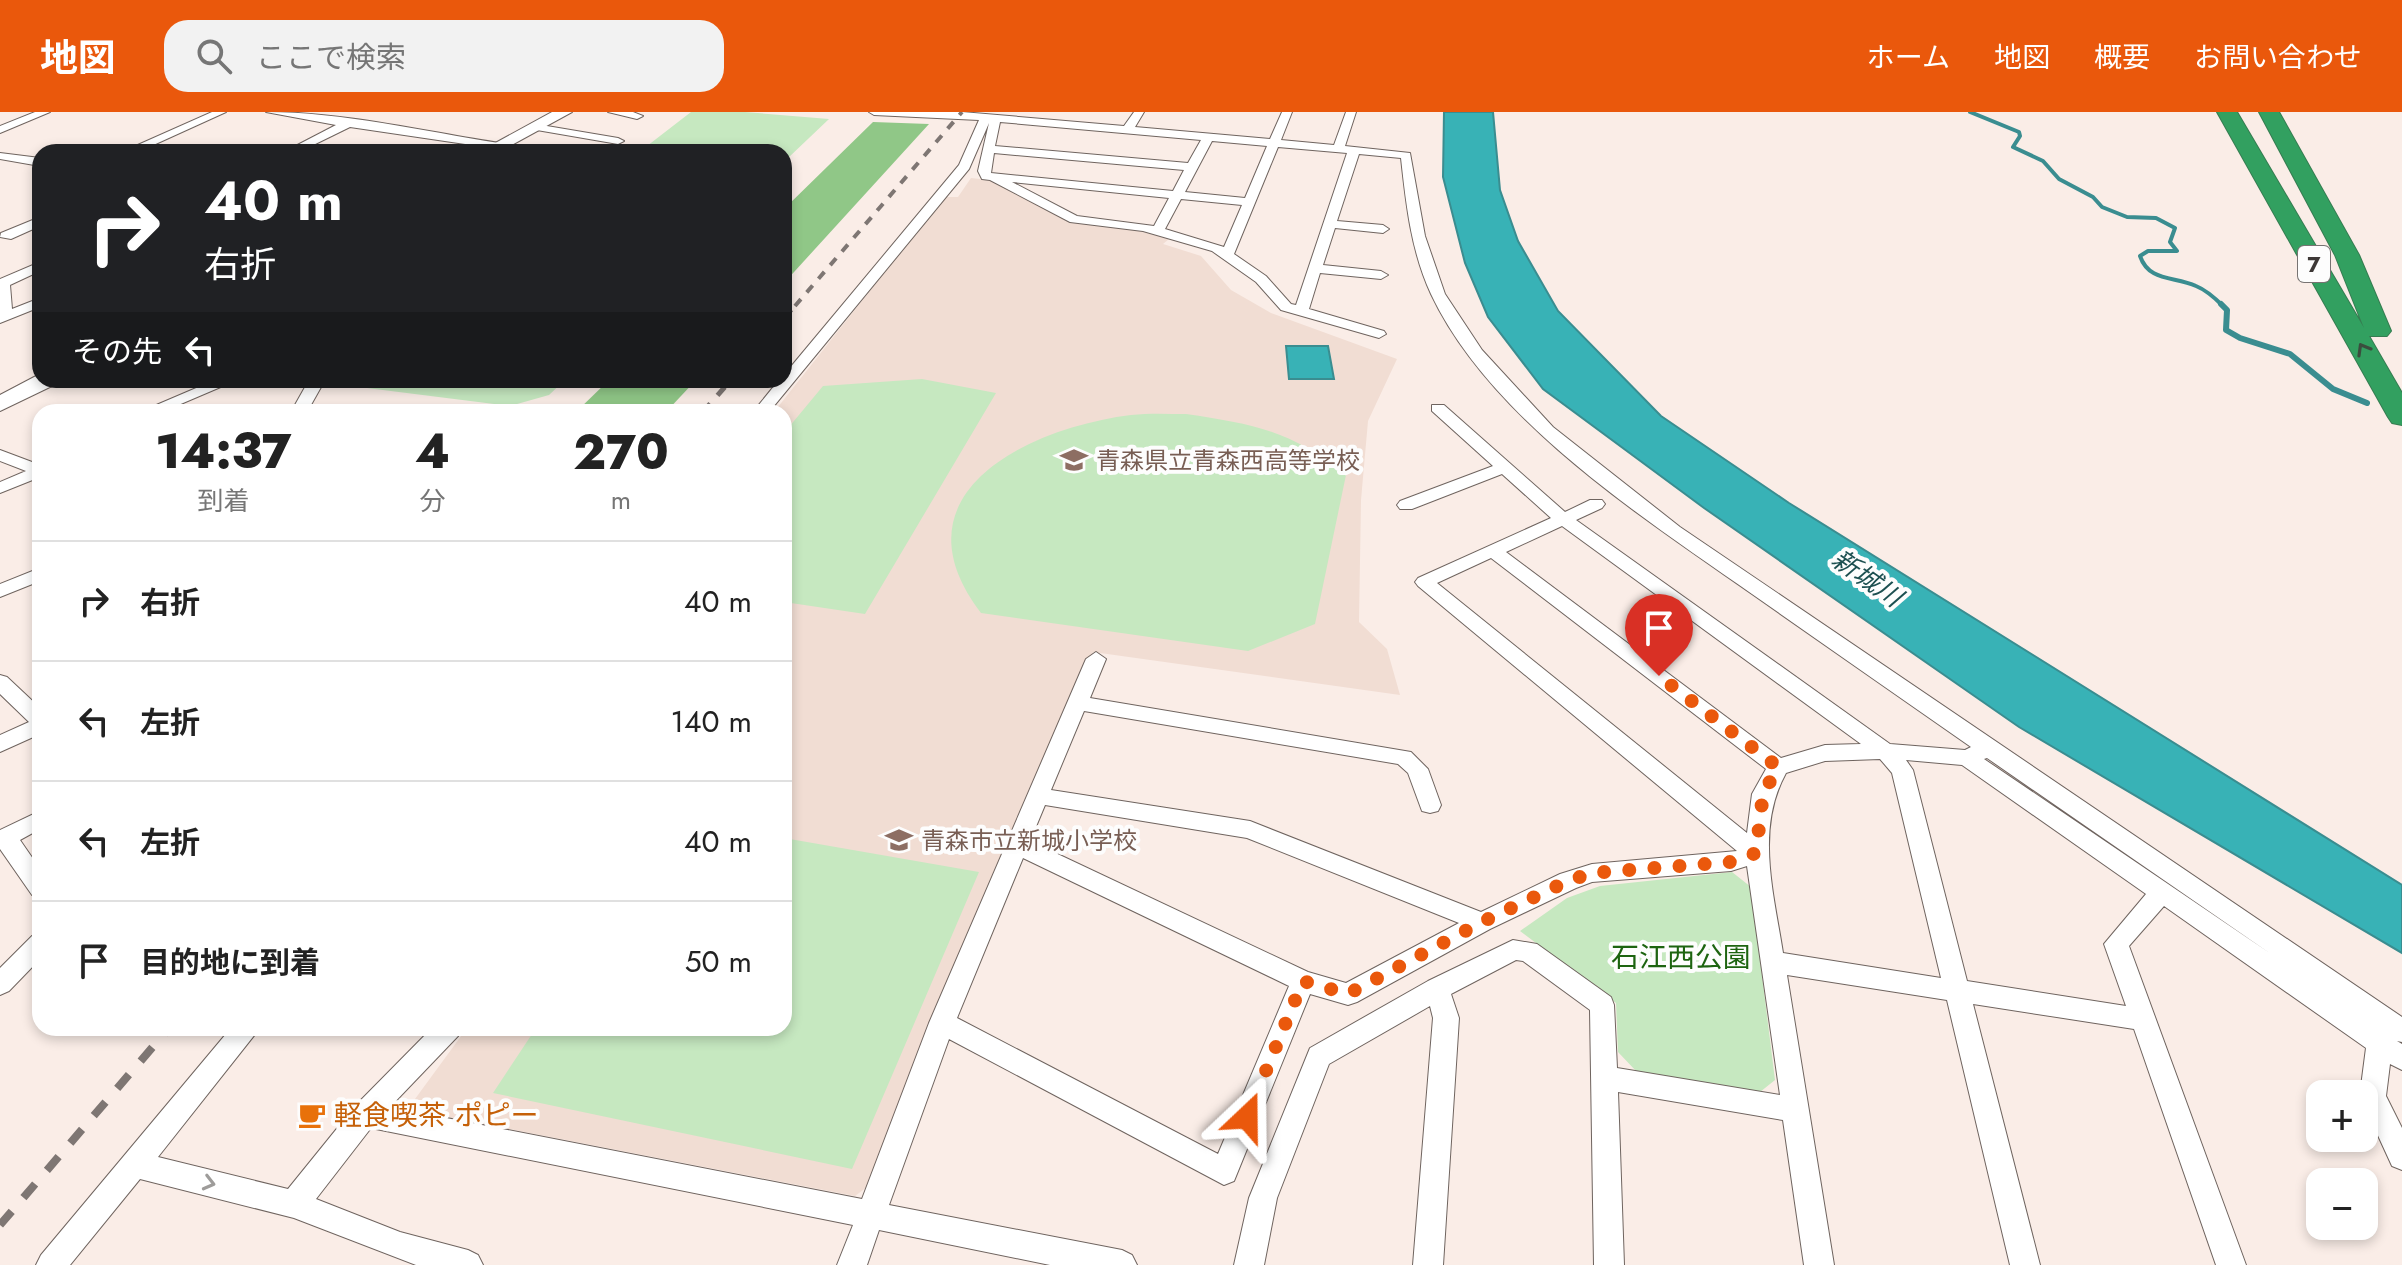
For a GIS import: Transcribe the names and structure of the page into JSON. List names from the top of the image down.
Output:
{
  "streets": {
    "highway": ["7"]
  },
  "water": ["新城川"],
  "parks": ["石江西公園"],
  "places": {
    "school or university": ["青森県立青森西高等学校", "青森市立新城小学校"],
    "cafe": ["軽食喫茶 ポピー"]
  },
  "page": {
    "header": "地図",
    "search": "ここで検索",
    "nav": [
      "ホーム",
      "地図",
      "概要",
      "お問い合わせ"
    ],
    "turn": ["40 m", "右折"],
    "then": "その先",
    "eta": [
      "14:37",
      "到着",
      "4",
      "分",
      "270",
      "m"
    ],
    "list": [
      {
        "name": "右折",
        "value": "40 m"
      },
      {
        "name": "左折",
        "value": "140 m"
      },
      {
        "name": "左折",
        "value": "40 m"
      },
      {
        "name": "目的地に到着",
        "value": "50 m"
      }
    ],
    "map_buttons": ["+", "−"]
  }
}
